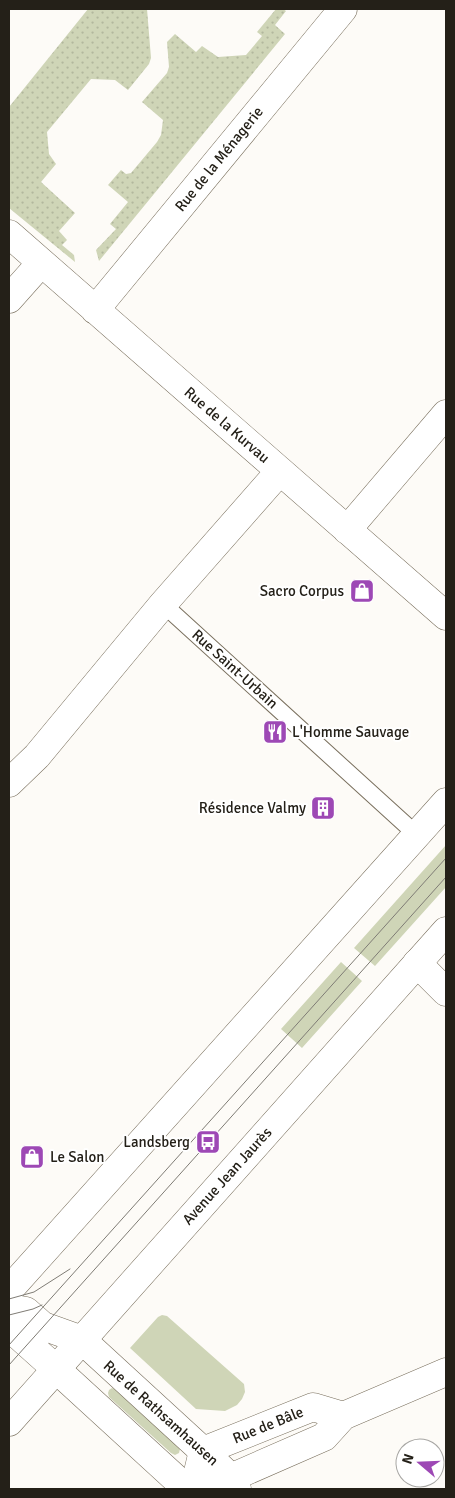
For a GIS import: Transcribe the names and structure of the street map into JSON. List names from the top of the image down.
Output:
{
  "streets": {
    "street": [
      "Rue de la Ménagerie",
      "Rue de la Kurvau",
      "Avenue Jean Jaurès",
      "Rue de Rathsamhausen",
      "Rue de Bâle"
    ],
    "lane": ["Rue Saint-Urbain"]
  },
  "crossings": [
    ["Rue de la Ménagerie", "Rue de la Kurvau"],
    ["Avenue Jean Jaurès", "Rue de Rathsamhausen"],
    ["Rue de Rathsamhausen", "Rue de Bâle"]
  ],
  "places": {
    "shop": ["Sacro Corpus", "Le Salon"],
    "restaurant": ["L'Homme Sauvage"],
    "building": ["Résidence Valmy"],
    "bus stop": ["Landsberg"]
  },
  "north": "left"
}
